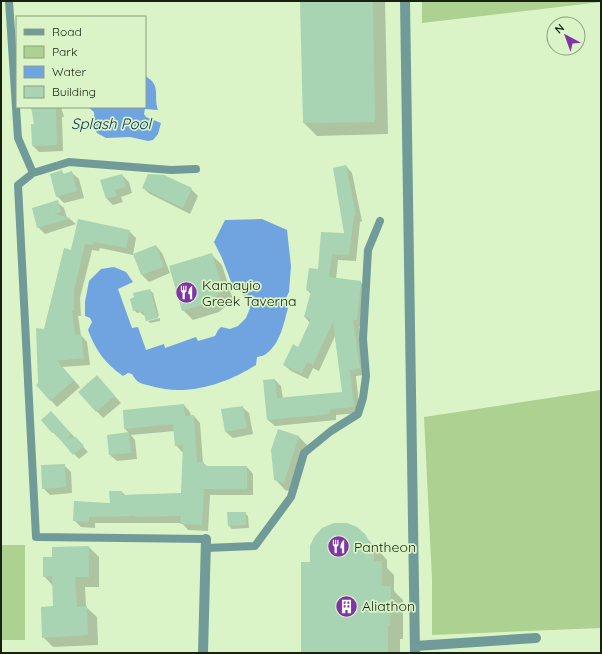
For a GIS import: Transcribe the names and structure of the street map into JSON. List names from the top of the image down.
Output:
{
  "water": ["Splash Pool"],
  "places": {
    "restaurant": ["Kamayio Greek Taverna", "Pantheon"],
    "building": ["Aliathon"]
  },
  "legend": [
    "Road",
    "Park",
    "Water",
    "Building"
  ],
  "north": "top left"
}
